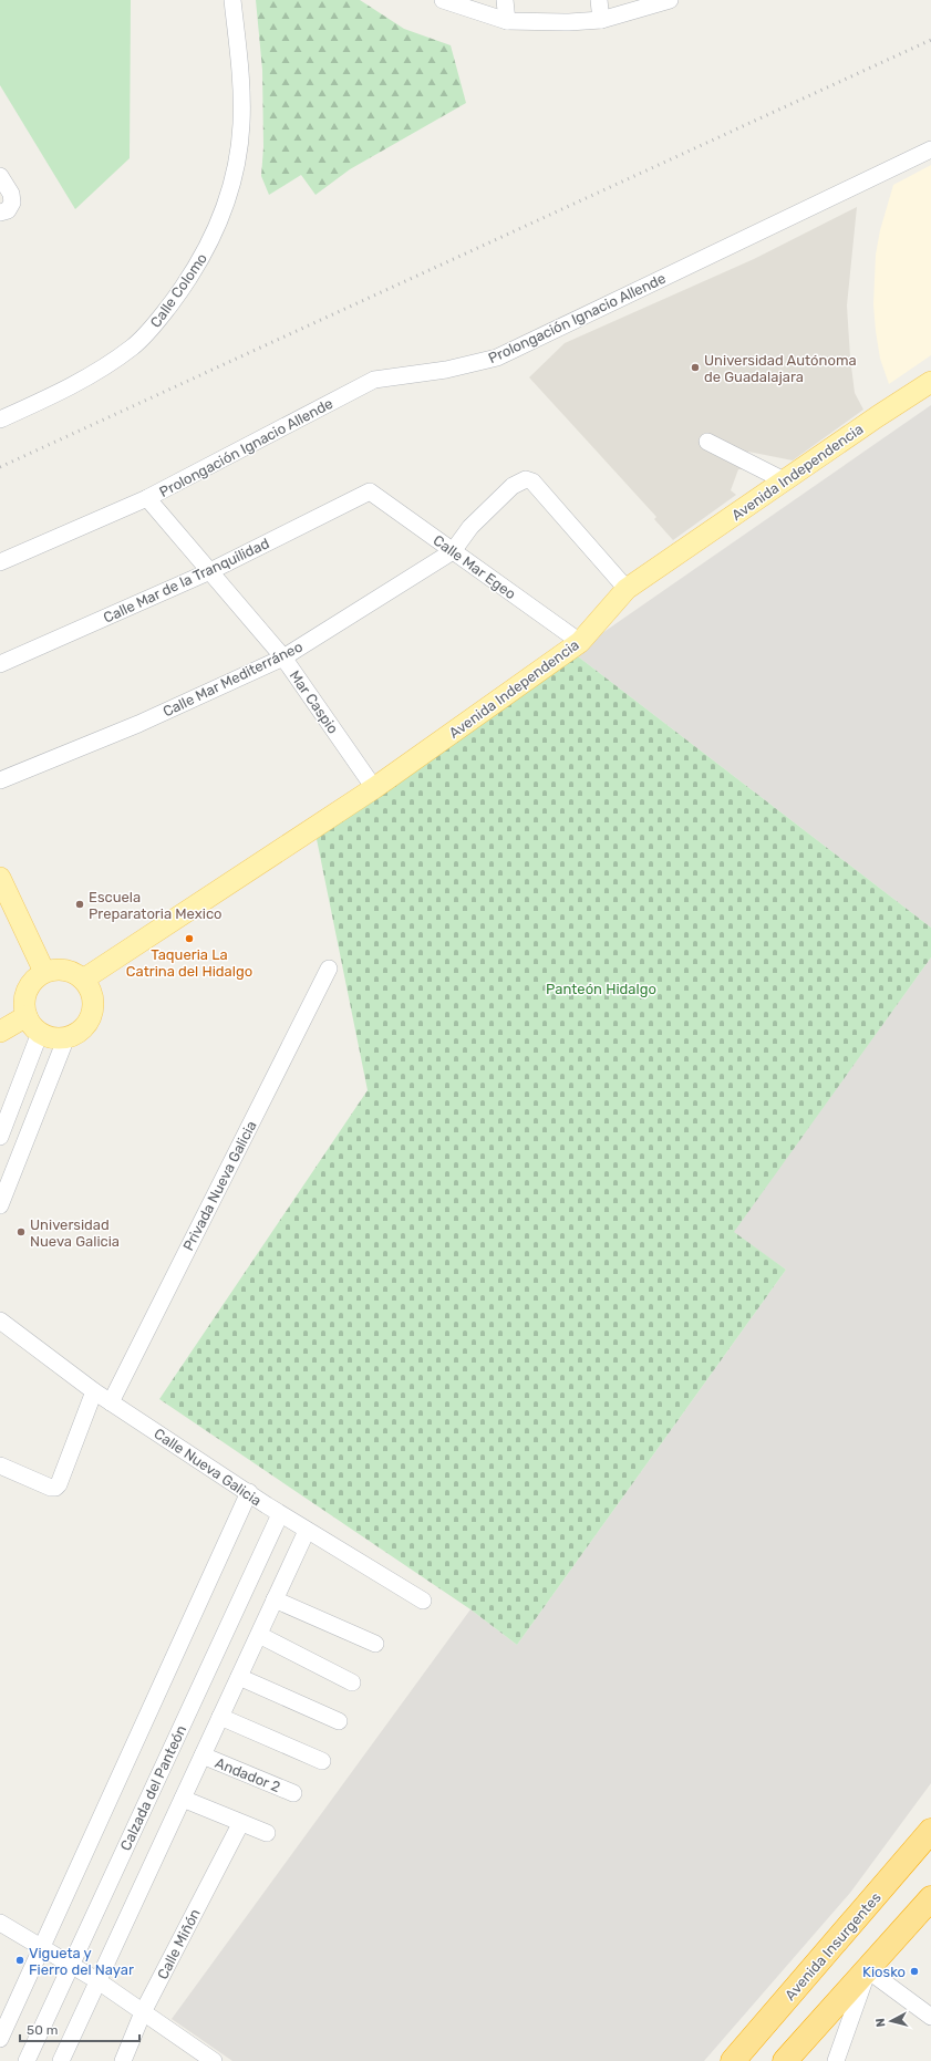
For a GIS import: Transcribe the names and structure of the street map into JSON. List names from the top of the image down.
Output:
{
  "streets": {
    "highway": ["Avenida Insurgentes"],
    "main road": ["Avenida Independencia"],
    "street": [
      "Calle Colomo",
      "Prolongación Ignacio Allende",
      "Calle Mar Egeo",
      "Calle Mar de la Tranquilidad",
      "Calle Mar Mediterráneo",
      "Mar Caspio",
      "Privada Nueva Galicia",
      "Calle Nueva Galicia",
      "Andador 2",
      "Calzada del Panteón",
      "Calle Miñón"
    ]
  },
  "crossings": [
    ["Prolongación Ignacio Allende", "Mar Caspio"],
    ["Avenida Independencia", "Calle Mar Egeo"],
    ["Avenida Independencia", "Mar Caspio"],
    ["Calle Mar Egeo", "Calle Mar de la Tranquilidad"],
    ["Calle Mar Egeo", "Calle Mar Mediterráneo"],
    ["Calle Mar de la Tranquilidad", "Mar Caspio"],
    ["Calle Mar Mediterráneo", "Mar Caspio"],
    ["Privada Nueva Galicia", "Calle Nueva Galicia"],
    ["Calle Nueva Galicia", "Calzada del Panteón"]
  ],
  "parks": ["Panteón Hidalgo"],
  "places": [
    "Universidad Autónoma de Guadalajara",
    "Escuela Preparatoria Mexico",
    "Taqueria La Catrina del Hidalgo",
    "Universidad Nueva Galicia",
    "Vigueta y Fierro del Nayar",
    "Kiosko"
  ],
  "scale_bar": "50 m",
  "north": "left"
}
